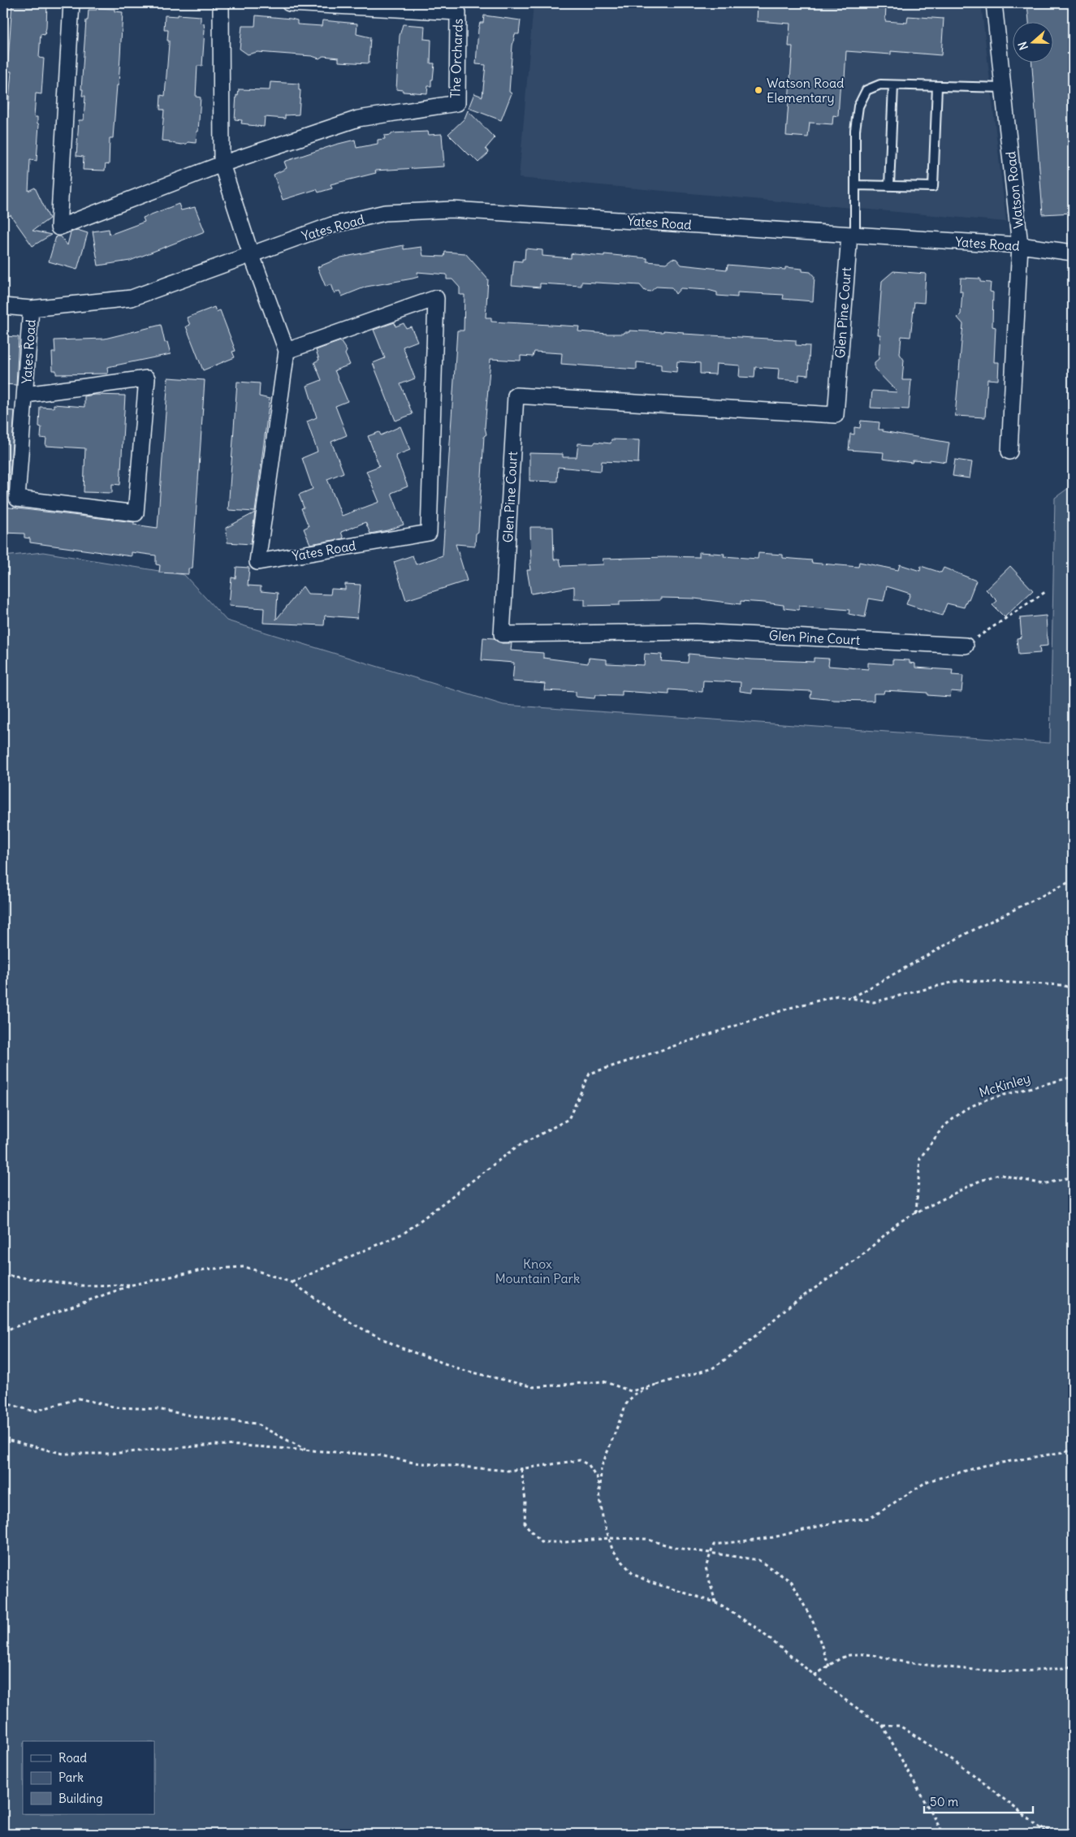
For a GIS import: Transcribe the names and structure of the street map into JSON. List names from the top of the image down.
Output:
{
  "streets": {
    "street": [
      "The Orchards",
      "Watson Road",
      "Yates Road",
      "Glen Pine Court"
    ],
    "path": ["McKinley"]
  },
  "crossings": [
    ["Watson Road", "Yates Road"],
    ["Yates Road", "Glen Pine Court"]
  ],
  "parks": ["Knox Mountain Park"],
  "places": ["Watson Road Elementary"],
  "legend": ["Road", "Park", "Building"],
  "scale_bar": "50 m",
  "north": "left"
}
